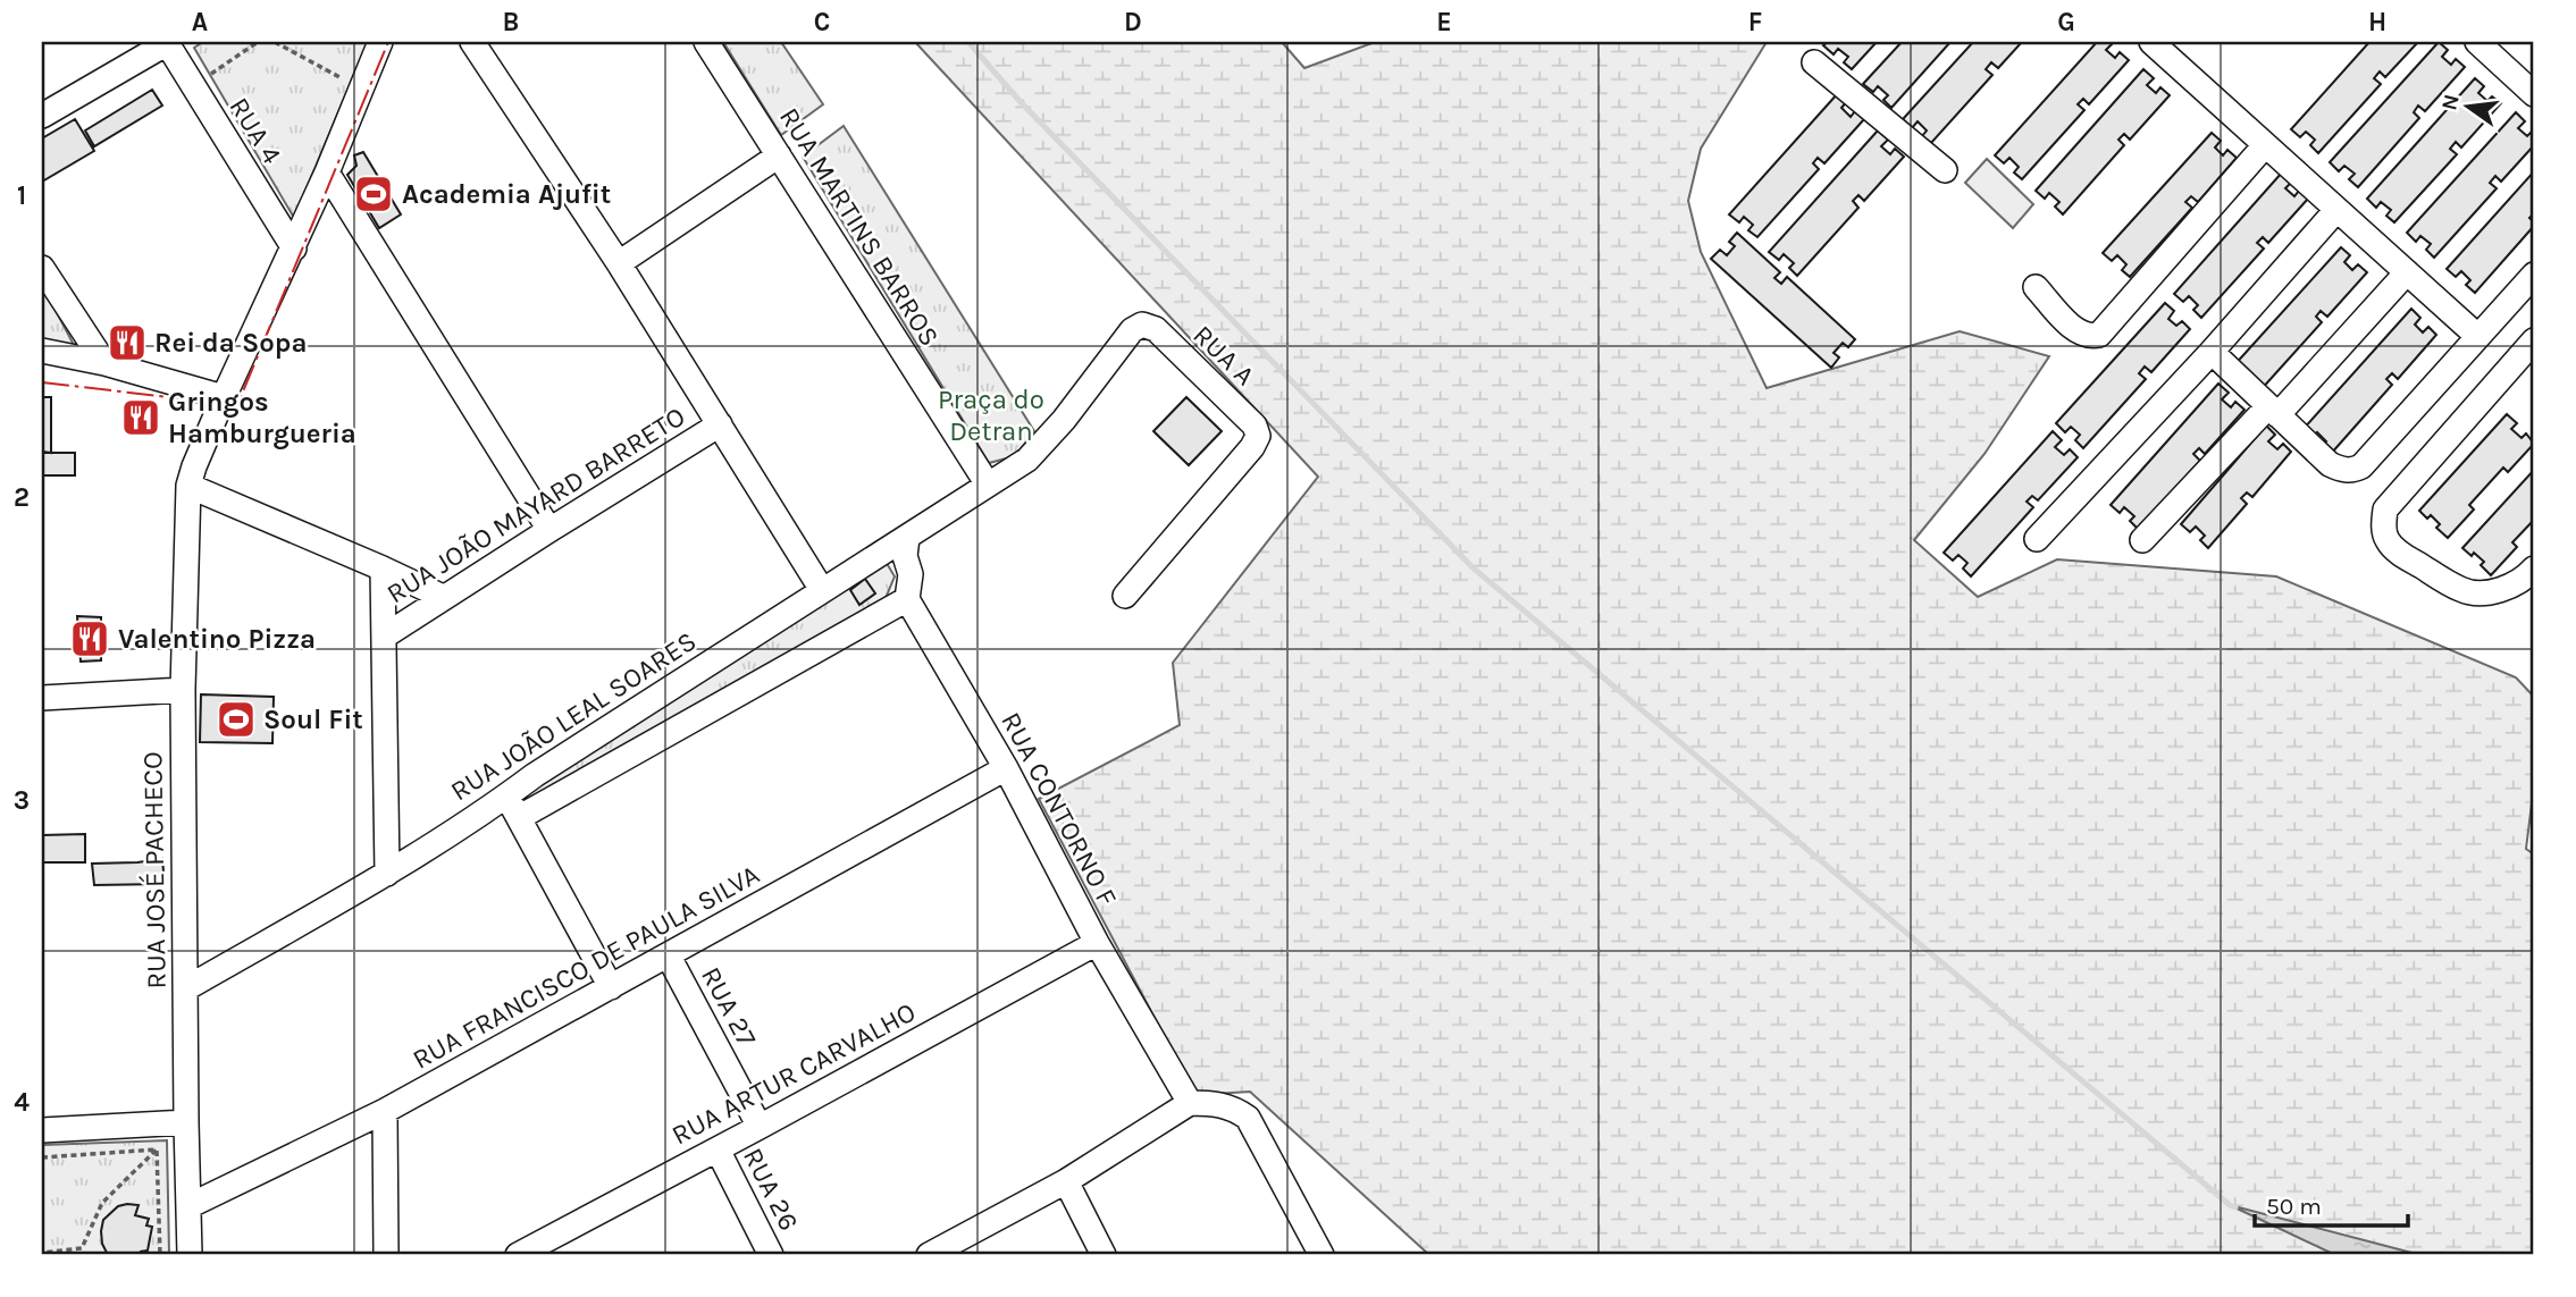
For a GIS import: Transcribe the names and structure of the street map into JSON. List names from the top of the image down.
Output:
{
  "streets": {
    "street": [
      "RUA 4",
      "RUA MARTINS BARROS",
      "RUA A",
      "RUA JOÃO MAYARD BARRETO",
      "RUA JOÃO LEAL SOARES",
      "RUA CONTORNO F",
      "RUA JOSÉ PACHECO",
      "RUA FRANCISCO DE PAULA SILVA",
      "RUA 27",
      "RUA ARTUR CARVALHO",
      "RUA 26"
    ]
  },
  "crossings": [
    ["RUA 4", "RUA JOSÉ PACHECO"],
    ["RUA MARTINS BARROS", "RUA JOÃO LEAL SOARES"],
    ["RUA A", "RUA JOÃO LEAL SOARES"],
    ["RUA JOÃO LEAL SOARES", "RUA CONTORNO F"],
    ["RUA JOÃO LEAL SOARES", "RUA JOSÉ PACHECO"],
    ["RUA CONTORNO F", "RUA FRANCISCO DE PAULA SILVA"],
    ["RUA CONTORNO F", "RUA ARTUR CARVALHO"],
    ["RUA JOSÉ PACHECO", "RUA FRANCISCO DE PAULA SILVA"],
    ["RUA FRANCISCO DE PAULA SILVA", "RUA 27"],
    ["RUA 27", "RUA ARTUR CARVALHO"],
    ["RUA ARTUR CARVALHO", "RUA 26"]
  ],
  "parks": ["Praça do Detran"],
  "places": {
    "sports": ["Academia Ajufit", "Soul Fit"],
    "restaurant": ["Rei da Sopa", "Gringos Hamburgueria", "Valentino Pizza"]
  },
  "scale_bar": "50 m",
  "north": "left",
  "grid": {
    "columns": [
      "A",
      "B",
      "C",
      "D",
      "E",
      "F",
      "G",
      "H"
    ],
    "rows": [
      "1",
      "2",
      "3",
      "4"
    ]
  }
}
